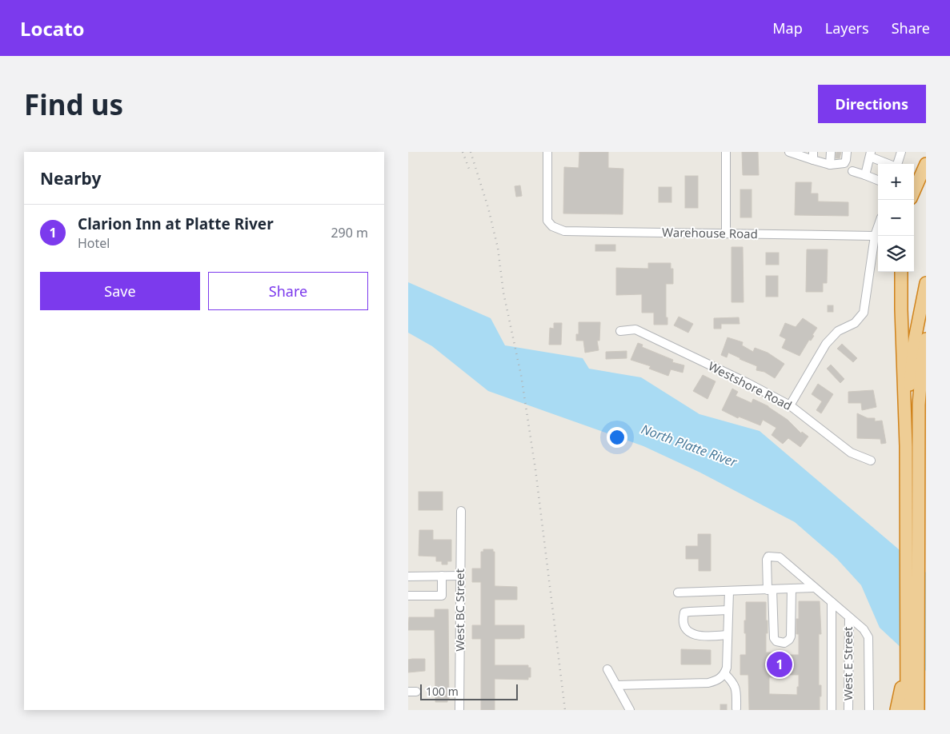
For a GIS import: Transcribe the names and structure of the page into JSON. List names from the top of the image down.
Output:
{
  "streets": {
    "street": [
      "Warehouse Road",
      "Westshore Road",
      "West BC Street",
      "West E Street"
    ]
  },
  "water": ["North Platte River"],
  "scale_bar": "100 m",
  "page": {
    "header": "Locato",
    "nav": ["Map", "Layers", "Share"],
    "buttons": [
      "Directions",
      ["Save", "Share"]
    ],
    "title": "Find us",
    "heading": "Nearby",
    "map_buttons": ["+", "−"],
    "list": [
      {
        "mark": "1",
        "name": "Clarion Inn at Platte River",
        "note": "Hotel",
        "value": "290 m"
      }
    ],
    "pins": "1",
    "scale": "100 m"
  }
}
